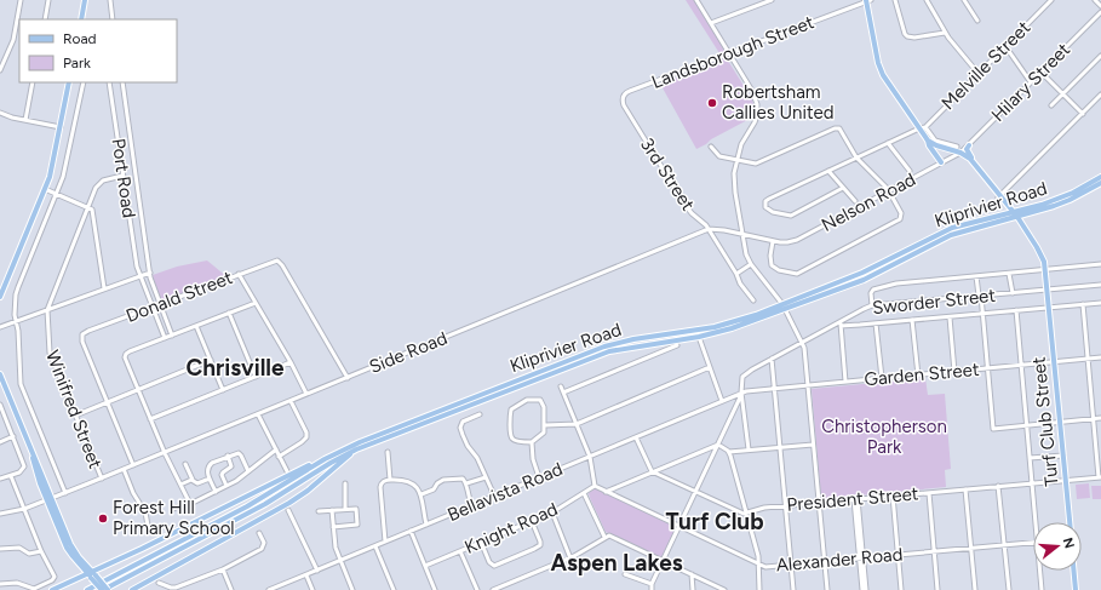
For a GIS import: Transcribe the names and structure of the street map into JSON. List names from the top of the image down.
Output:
{
  "streets": {
    "main road": ["Kliprivier Road", "Turf Club Street"],
    "street": [
      "Landsborough Street",
      "Melville Street",
      "Hilary Street",
      "3rd Street",
      "Port Road",
      "Nelson Road",
      "Donald Street",
      "Sworder Street",
      "Side Road",
      "Garden Street",
      "Winifred Street",
      "Bellavista Road",
      "President Street",
      "Knight Road",
      "Alexander Road"
    ]
  },
  "crossings": [
    ["Landsborough Street", "3rd Street"],
    ["Hilary Street", "Nelson Road"],
    ["3rd Street", "Side Road"],
    ["Port Road", "Donald Street"],
    ["Kliprivier Road", "Turf Club Street"],
    ["Donald Street", "Side Road"],
    ["Sworder Street", "Garden Street"],
    ["Sworder Street", "Turf Club Street"],
    ["Sworder Street", "Bellavista Road"],
    ["Side Road", "Winifred Street"],
    ["Garden Street", "Turf Club Street"],
    ["Garden Street", "Bellavista Road"],
    ["Turf Club Street", "President Street"],
    ["Knight Road", "Alexander Road"]
  ],
  "districts": ["Chrisville", "Turf Club", "Aspen Lakes"],
  "parks": ["Christopherson Park"],
  "places": ["Robertsham Callies United", "Forest Hill Primary School"],
  "legend": ["Road", "Park"],
  "north": "right"
}
